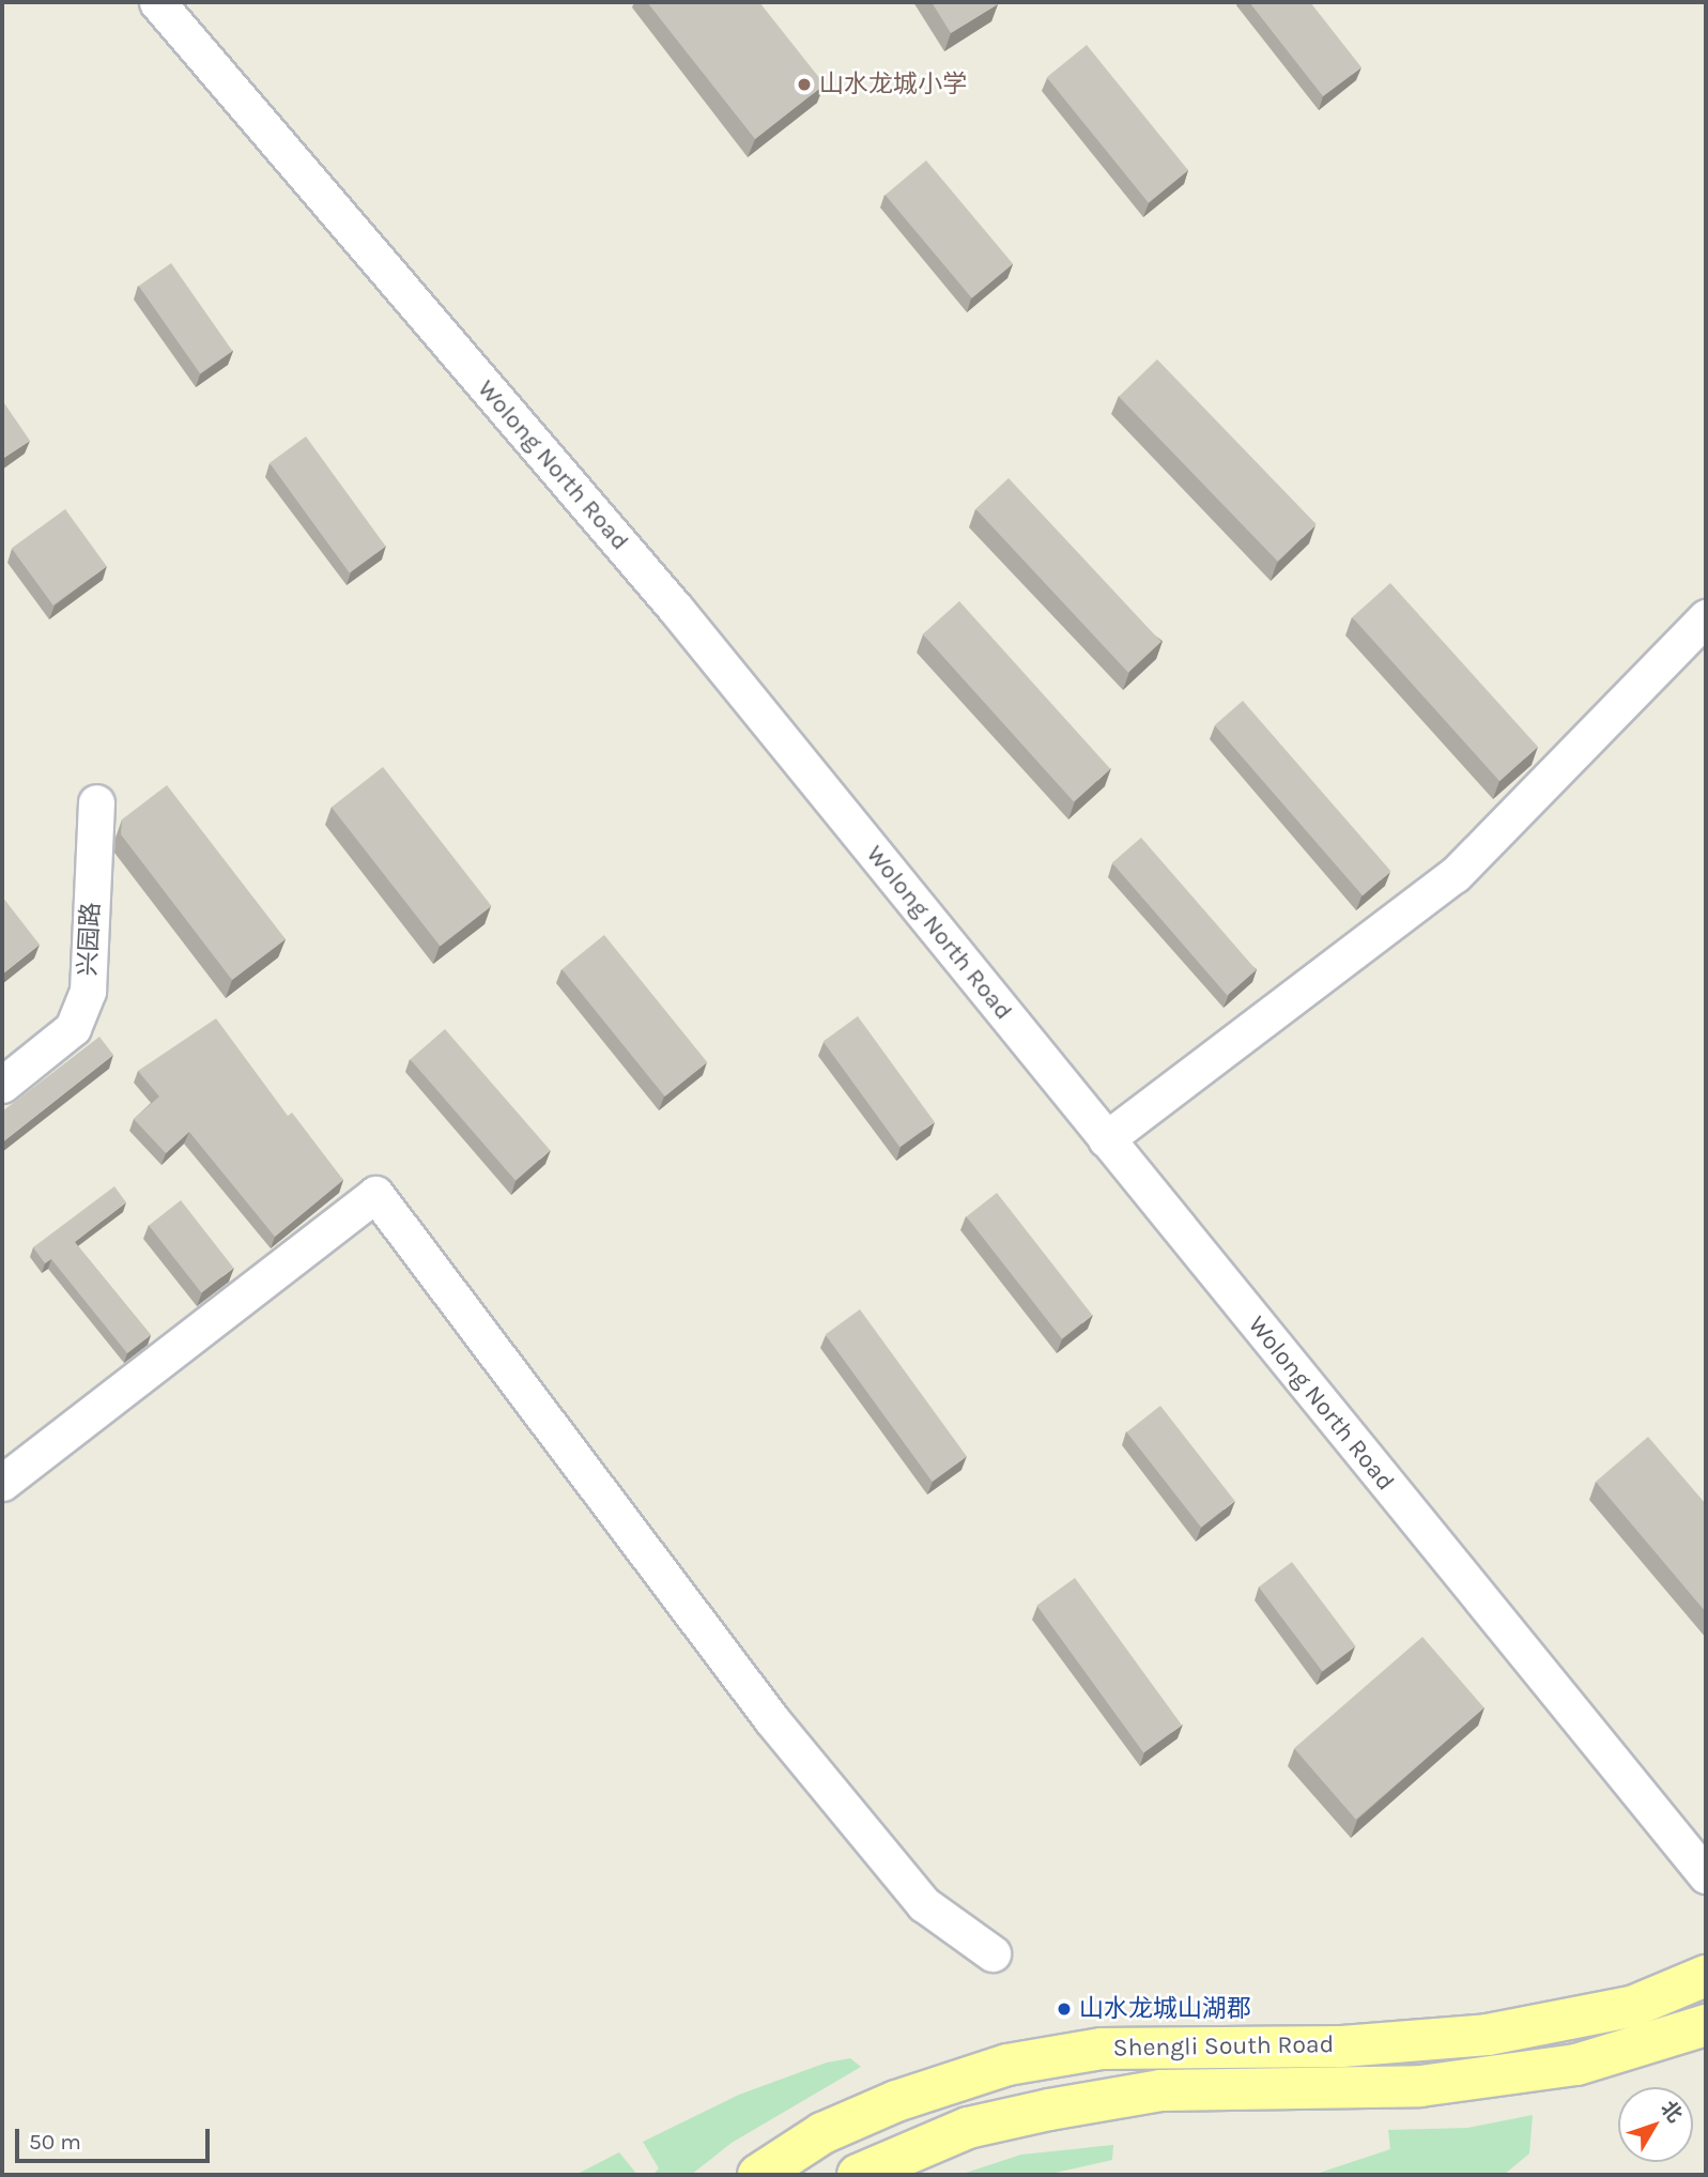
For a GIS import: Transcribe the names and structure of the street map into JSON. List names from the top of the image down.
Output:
{
  "streets": {
    "main road": ["Shengli South Road"],
    "street": ["Wolong North Road", "兴园路"]
  },
  "places": ["山水龙城小学", "山水龙城山湖郡"],
  "scale_bar": "50 m",
  "north": "top right"
}
